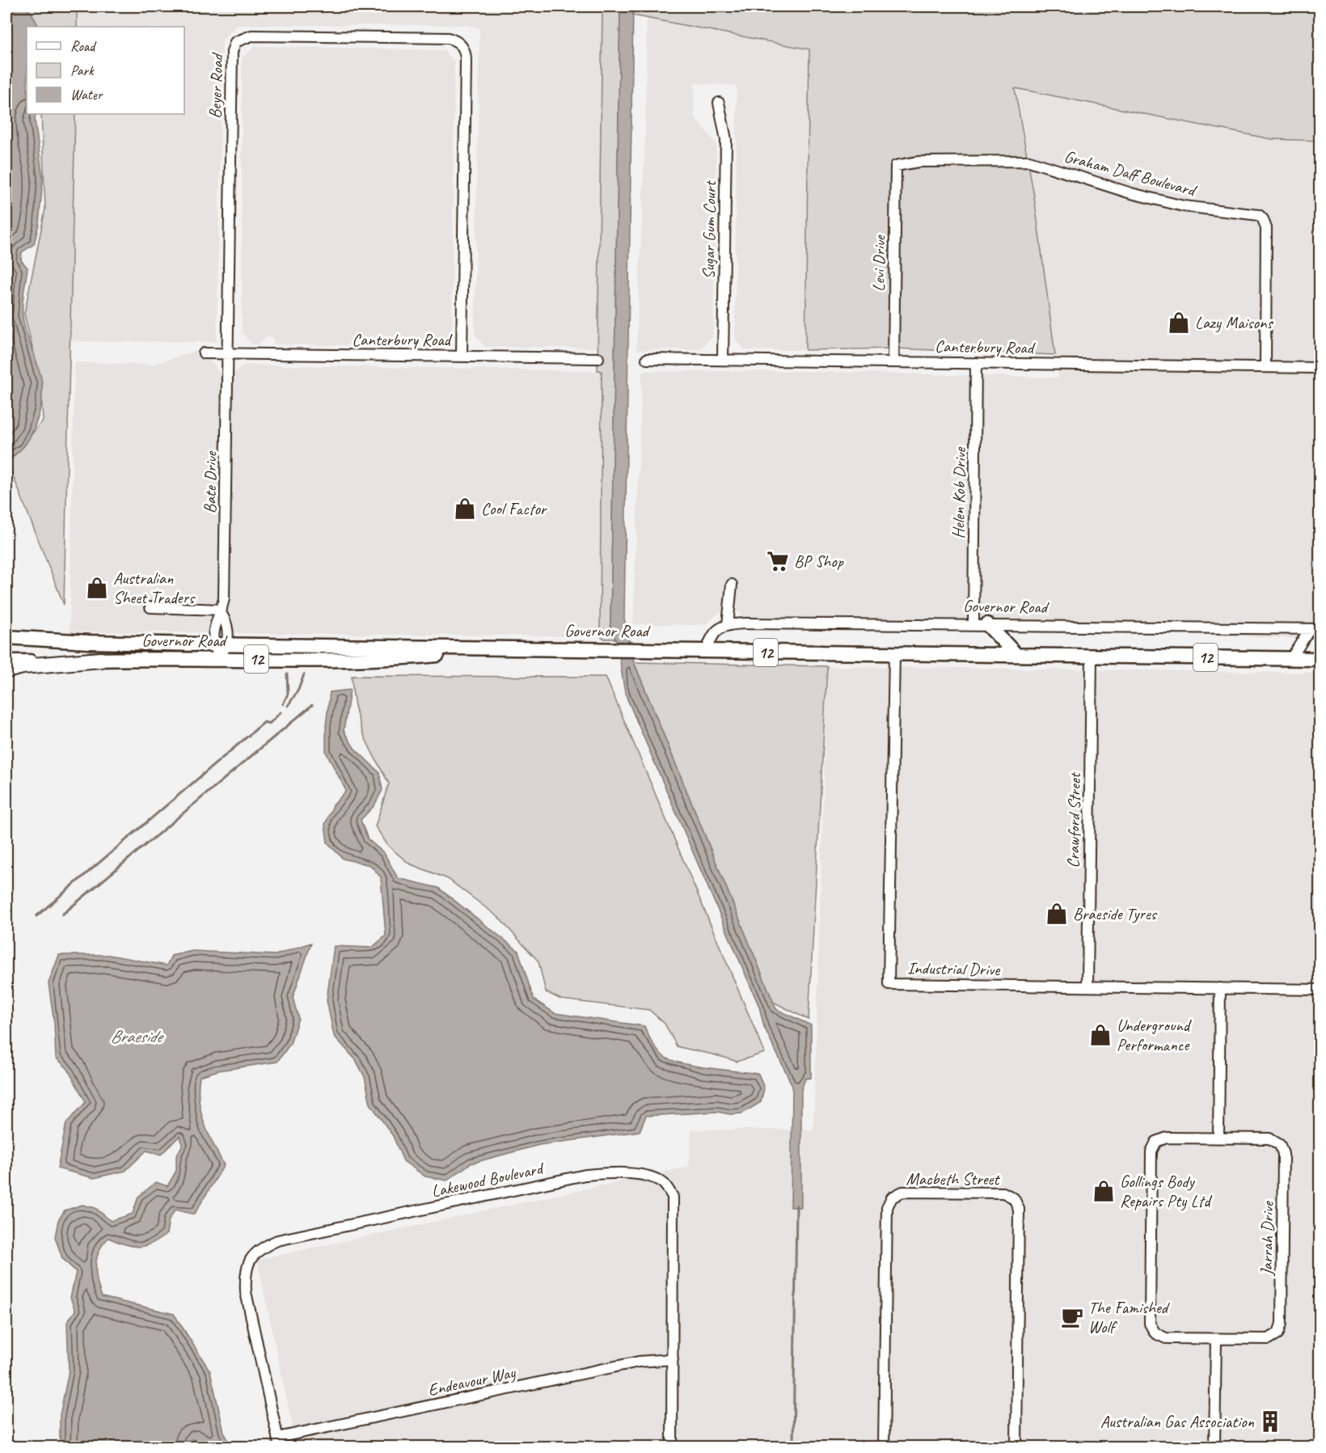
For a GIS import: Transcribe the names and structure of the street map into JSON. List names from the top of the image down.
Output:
{
  "streets": {
    "main road": ["Governor Road", "12"],
    "street": [
      "Beyer Road",
      "Graham Daff Boulevard",
      "Sugar Gum Court",
      "Levi Drive",
      "Canterbury Road",
      "Bate Drive",
      "Helen Kob Drive",
      "Crawford Street",
      "Industrial Drive",
      "Macbeth Street",
      "Lakewood Boulevard",
      "Jarrah Drive",
      "Endeavour Way"
    ]
  },
  "crossings": [
    ["Beyer Road", "Canterbury Road"],
    ["Beyer Road", "Bate Drive"],
    ["Graham Daff Boulevard", "Levi Drive"],
    ["Graham Daff Boulevard", "Canterbury Road"],
    ["Sugar Gum Court", "Canterbury Road"],
    ["Levi Drive", "Canterbury Road"],
    ["Canterbury Road", "Bate Drive"],
    ["Canterbury Road", "Helen Kob Drive"],
    ["Bate Drive", "Governor Road"],
    ["Helen Kob Drive", "Governor Road"],
    ["Governor Road", "Crawford Street"],
    ["Governor Road", "Industrial Drive"],
    ["Crawford Street", "Industrial Drive"],
    ["Lakewood Boulevard", "Endeavour Way"]
  ],
  "water": ["Braeside"],
  "places": {
    "shop": [
      "Lazy Maisons",
      "Cool Factor",
      "Australian Sheet Traders",
      "Braeside Tyres",
      "Underground Performance",
      "Gollings Body Repairs Pty Ltd"
    ],
    "supermarket": ["BP Shop"],
    "cafe": ["The Famished Wolf"],
    "building": ["Australian Gas Association"]
  },
  "legend": ["Road", "Park", "Water"]
}
